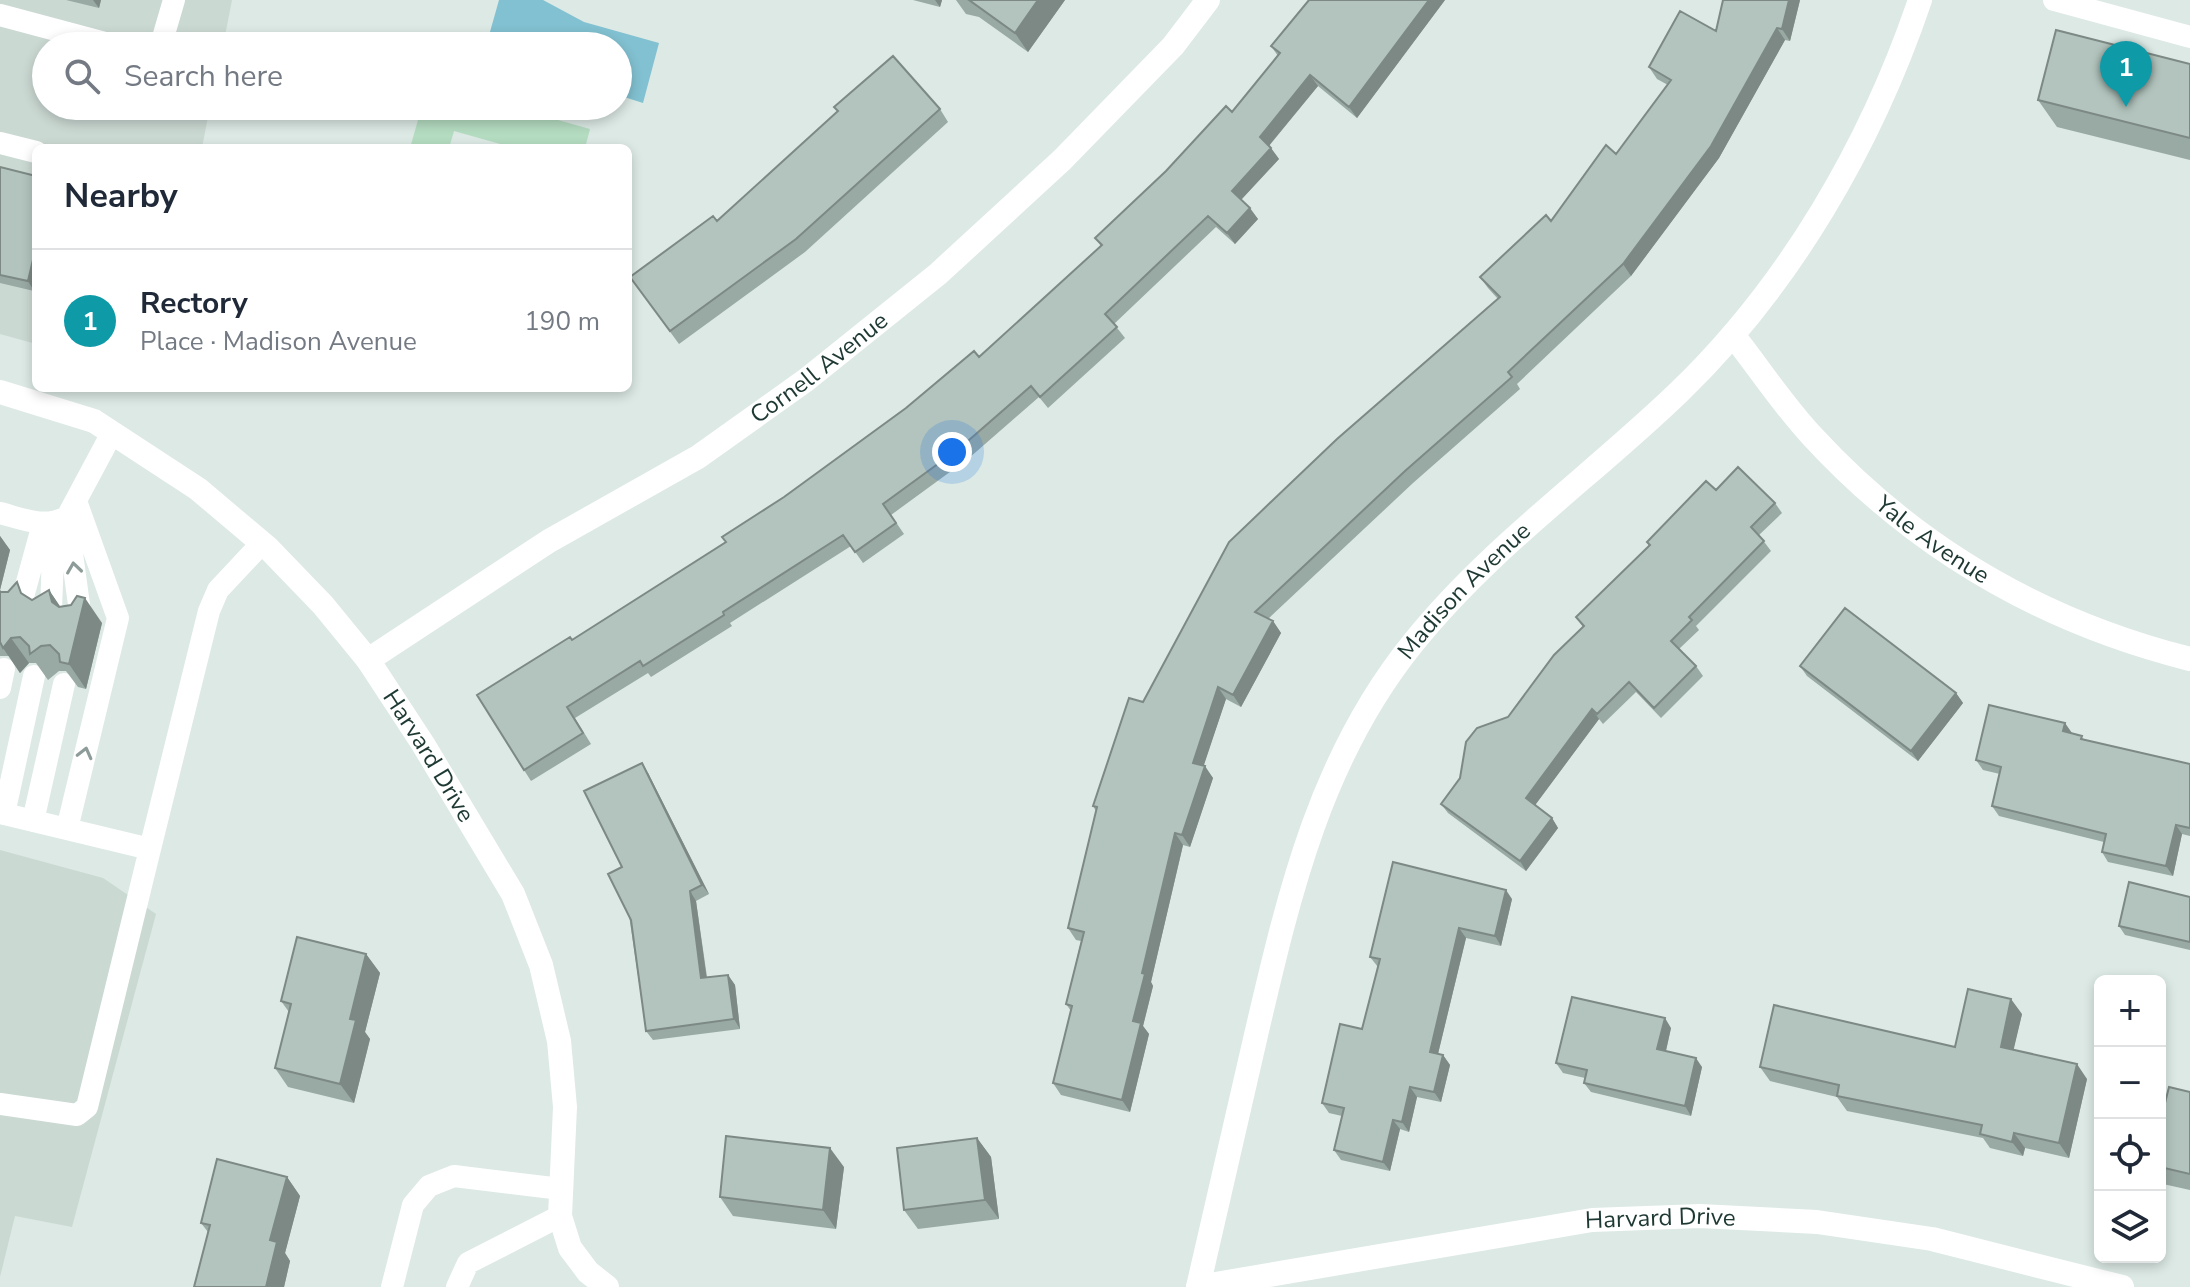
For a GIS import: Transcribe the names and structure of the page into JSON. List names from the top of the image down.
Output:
{
  "streets": {
    "street": [
      "Cornell Avenue",
      "Yale Avenue",
      "Madison Avenue",
      "Harvard Drive"
    ]
  },
  "crossings": [
    ["Cornell Avenue", "Harvard Drive"],
    ["Yale Avenue", "Madison Avenue"],
    ["Madison Avenue", "Harvard Drive"]
  ],
  "page": {
    "search": "Search here",
    "pins": "1",
    "heading": "Nearby",
    "list": [
      {
        "mark": "1",
        "name": "Rectory",
        "note": "Place · Madison Avenue",
        "value": "190 m"
      }
    ],
    "map_buttons": ["+", "−"]
  }
}
